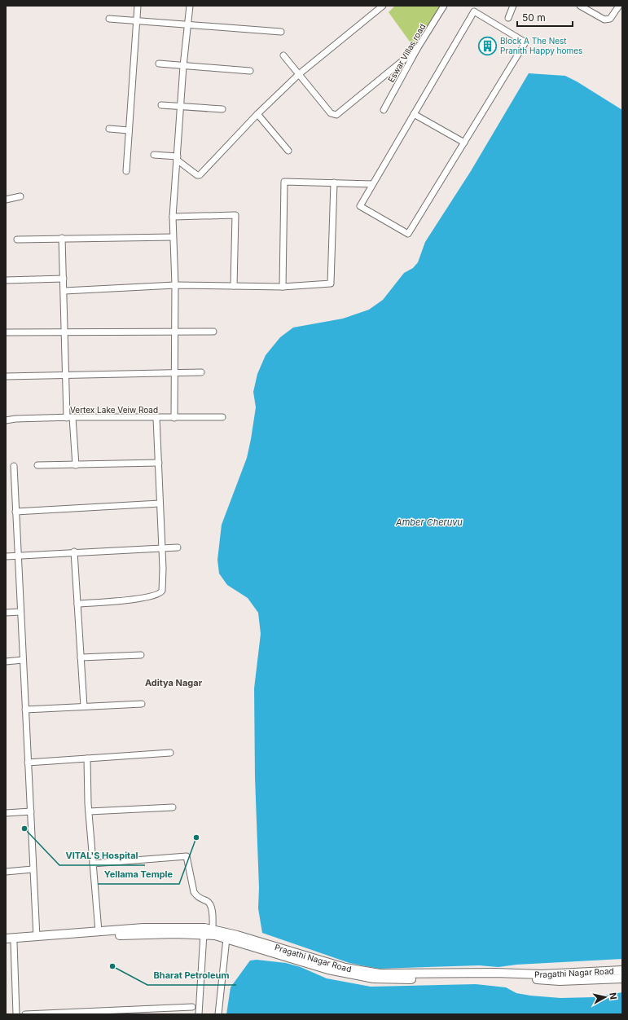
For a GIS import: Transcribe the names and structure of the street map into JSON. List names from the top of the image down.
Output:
{
  "streets": {
    "main road": ["Pragathi Nagar Road"],
    "street": ["Eswar Villas road", "Vertex Lake Veiw Road"]
  },
  "districts": ["Aditya Nagar"],
  "water": ["Amber Cheruvu"],
  "places": {
    "building": ["Block A The Nest Pranith Happy homes"],
    "other": ["VITAL'S Hospital", "Yellama Temple", "Bharat Petroleum"]
  },
  "scale_bar": "50 m",
  "north": "right"
}
